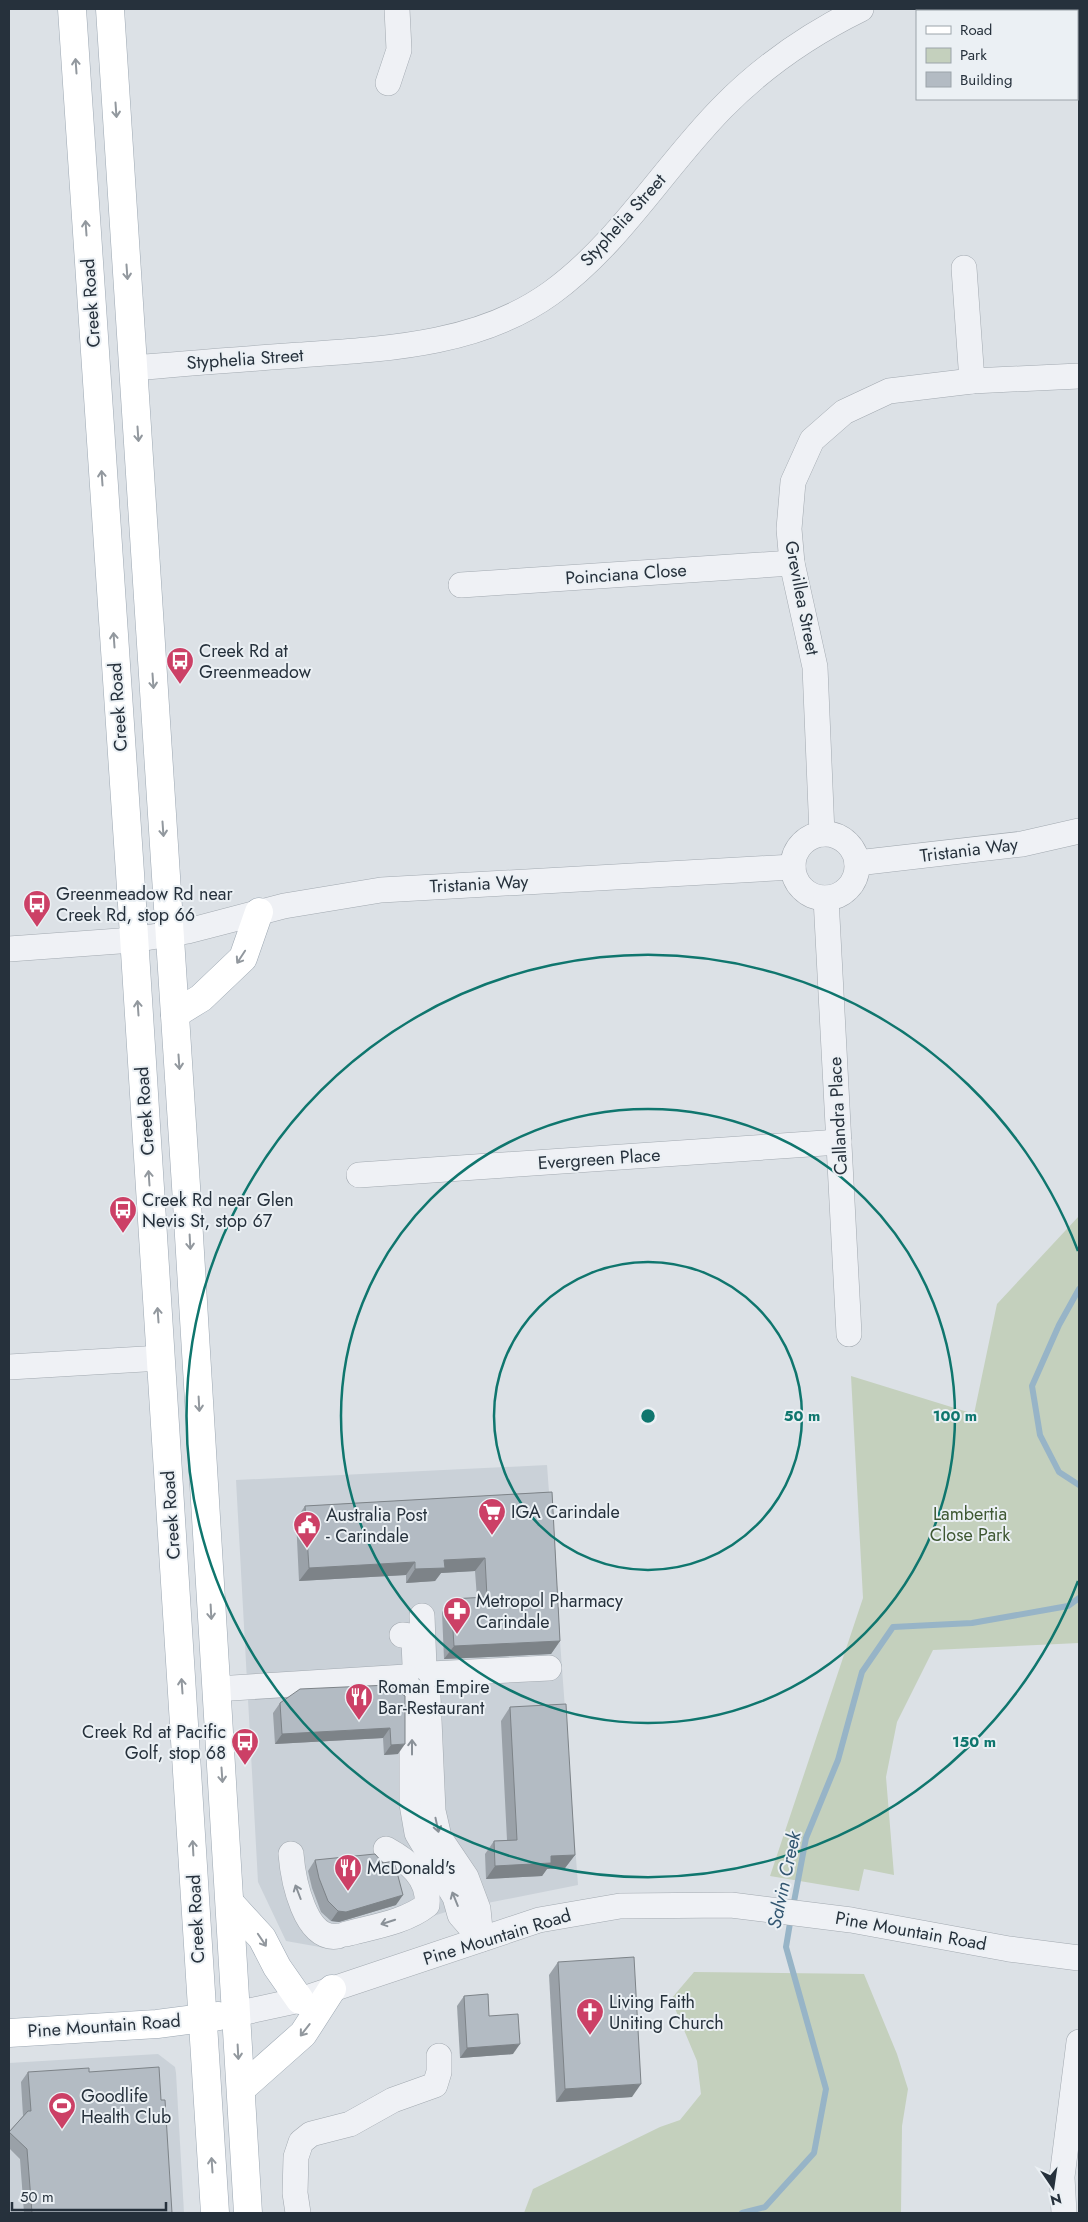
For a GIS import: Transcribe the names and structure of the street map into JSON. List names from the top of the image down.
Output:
{
  "streets": {
    "main road": ["Creek Road", "Pine Mountain Road"],
    "street": [
      "Styphelia Street",
      "Poinciana Close",
      "Grevillea Street",
      "Tristania Way",
      "Callandra Place",
      "Evergreen Place"
    ]
  },
  "crossings": [
    ["Styphelia Street", "Creek Road"],
    ["Creek Road", "Tristania Way"],
    ["Creek Road", "Pine Mountain Road"],
    ["Poinciana Close", "Grevillea Street"],
    ["Grevillea Street", "Tristania Way"],
    ["Grevillea Street", "Callandra Place"],
    ["Tristania Way", "Callandra Place"],
    ["Callandra Place", "Evergreen Place"]
  ],
  "water": ["Salvin Creek"],
  "parks": ["Lambertia Close Park"],
  "places": {
    "bus stop": [
      "Creek Rd at Greenmeadow",
      "Greenmeadow Rd near Creek Rd, stop 66",
      "Creek Rd near Glen Nevis St, stop 67",
      "Creek Rd at Pacific Golf, stop 68"
    ],
    "supermarket": ["IGA Carindale"],
    "public building": ["Australia Post - Carindale"],
    "pharmacy": ["Metropol Pharmacy Carindale"],
    "restaurant": ["Roman Empire Bar-Restaurant", "McDonald's"],
    "church": ["Living Faith Uniting Church"],
    "sports": ["Goodlife Health Club"]
  },
  "legend": ["Road", "Park", "Building"],
  "scale_bar": "50 m",
  "north": "bottom",
  "rings": ["50 m", "100 m", "150 m"]
}
